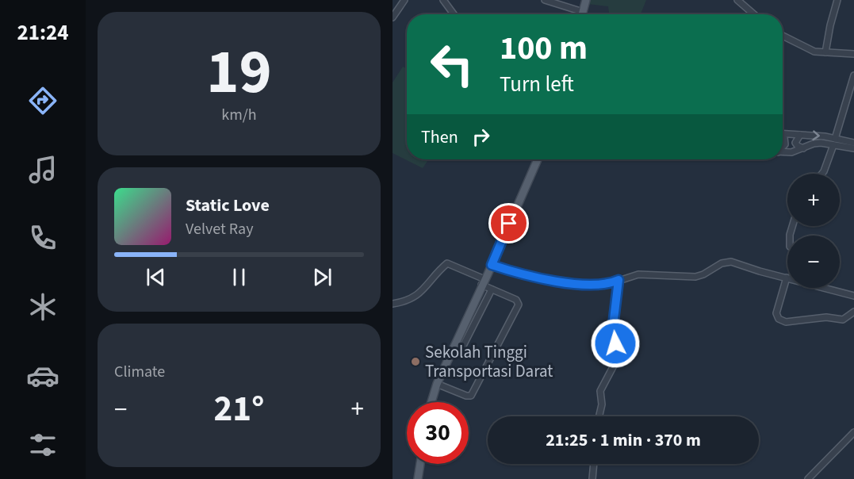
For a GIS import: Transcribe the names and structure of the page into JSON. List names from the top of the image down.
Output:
{
  "places": ["Sekolah Tinggi Transportasi Darat"],
  "page": {
    "tabs": "21:24",
    "tile": [
      ["19", "km/h"],
      "Climate"
    ],
    "turn": ["100 m", "Turn left"],
    "then": "Then",
    "map_buttons": ["+", "−"],
    "song": ["Static Love", "Velvet Ray"],
    "heat": ["−", "21°", "+"],
    "limit": "30",
    "trip": "21:25 · 1 min · 370 m"
  }
}
